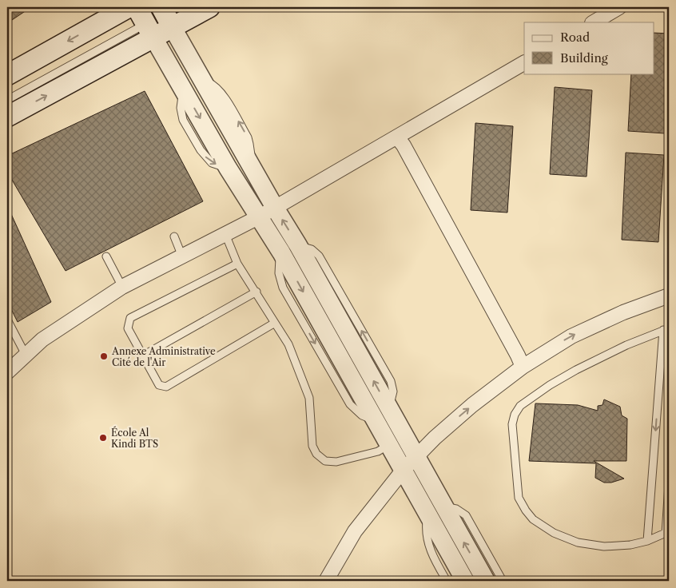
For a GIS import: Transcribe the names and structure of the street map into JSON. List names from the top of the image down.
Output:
{
  "places": ["Annexe Administrative Cité de l'Air", "École Al Kindi BTS"],
  "legend": ["Road", "Building"]
}
